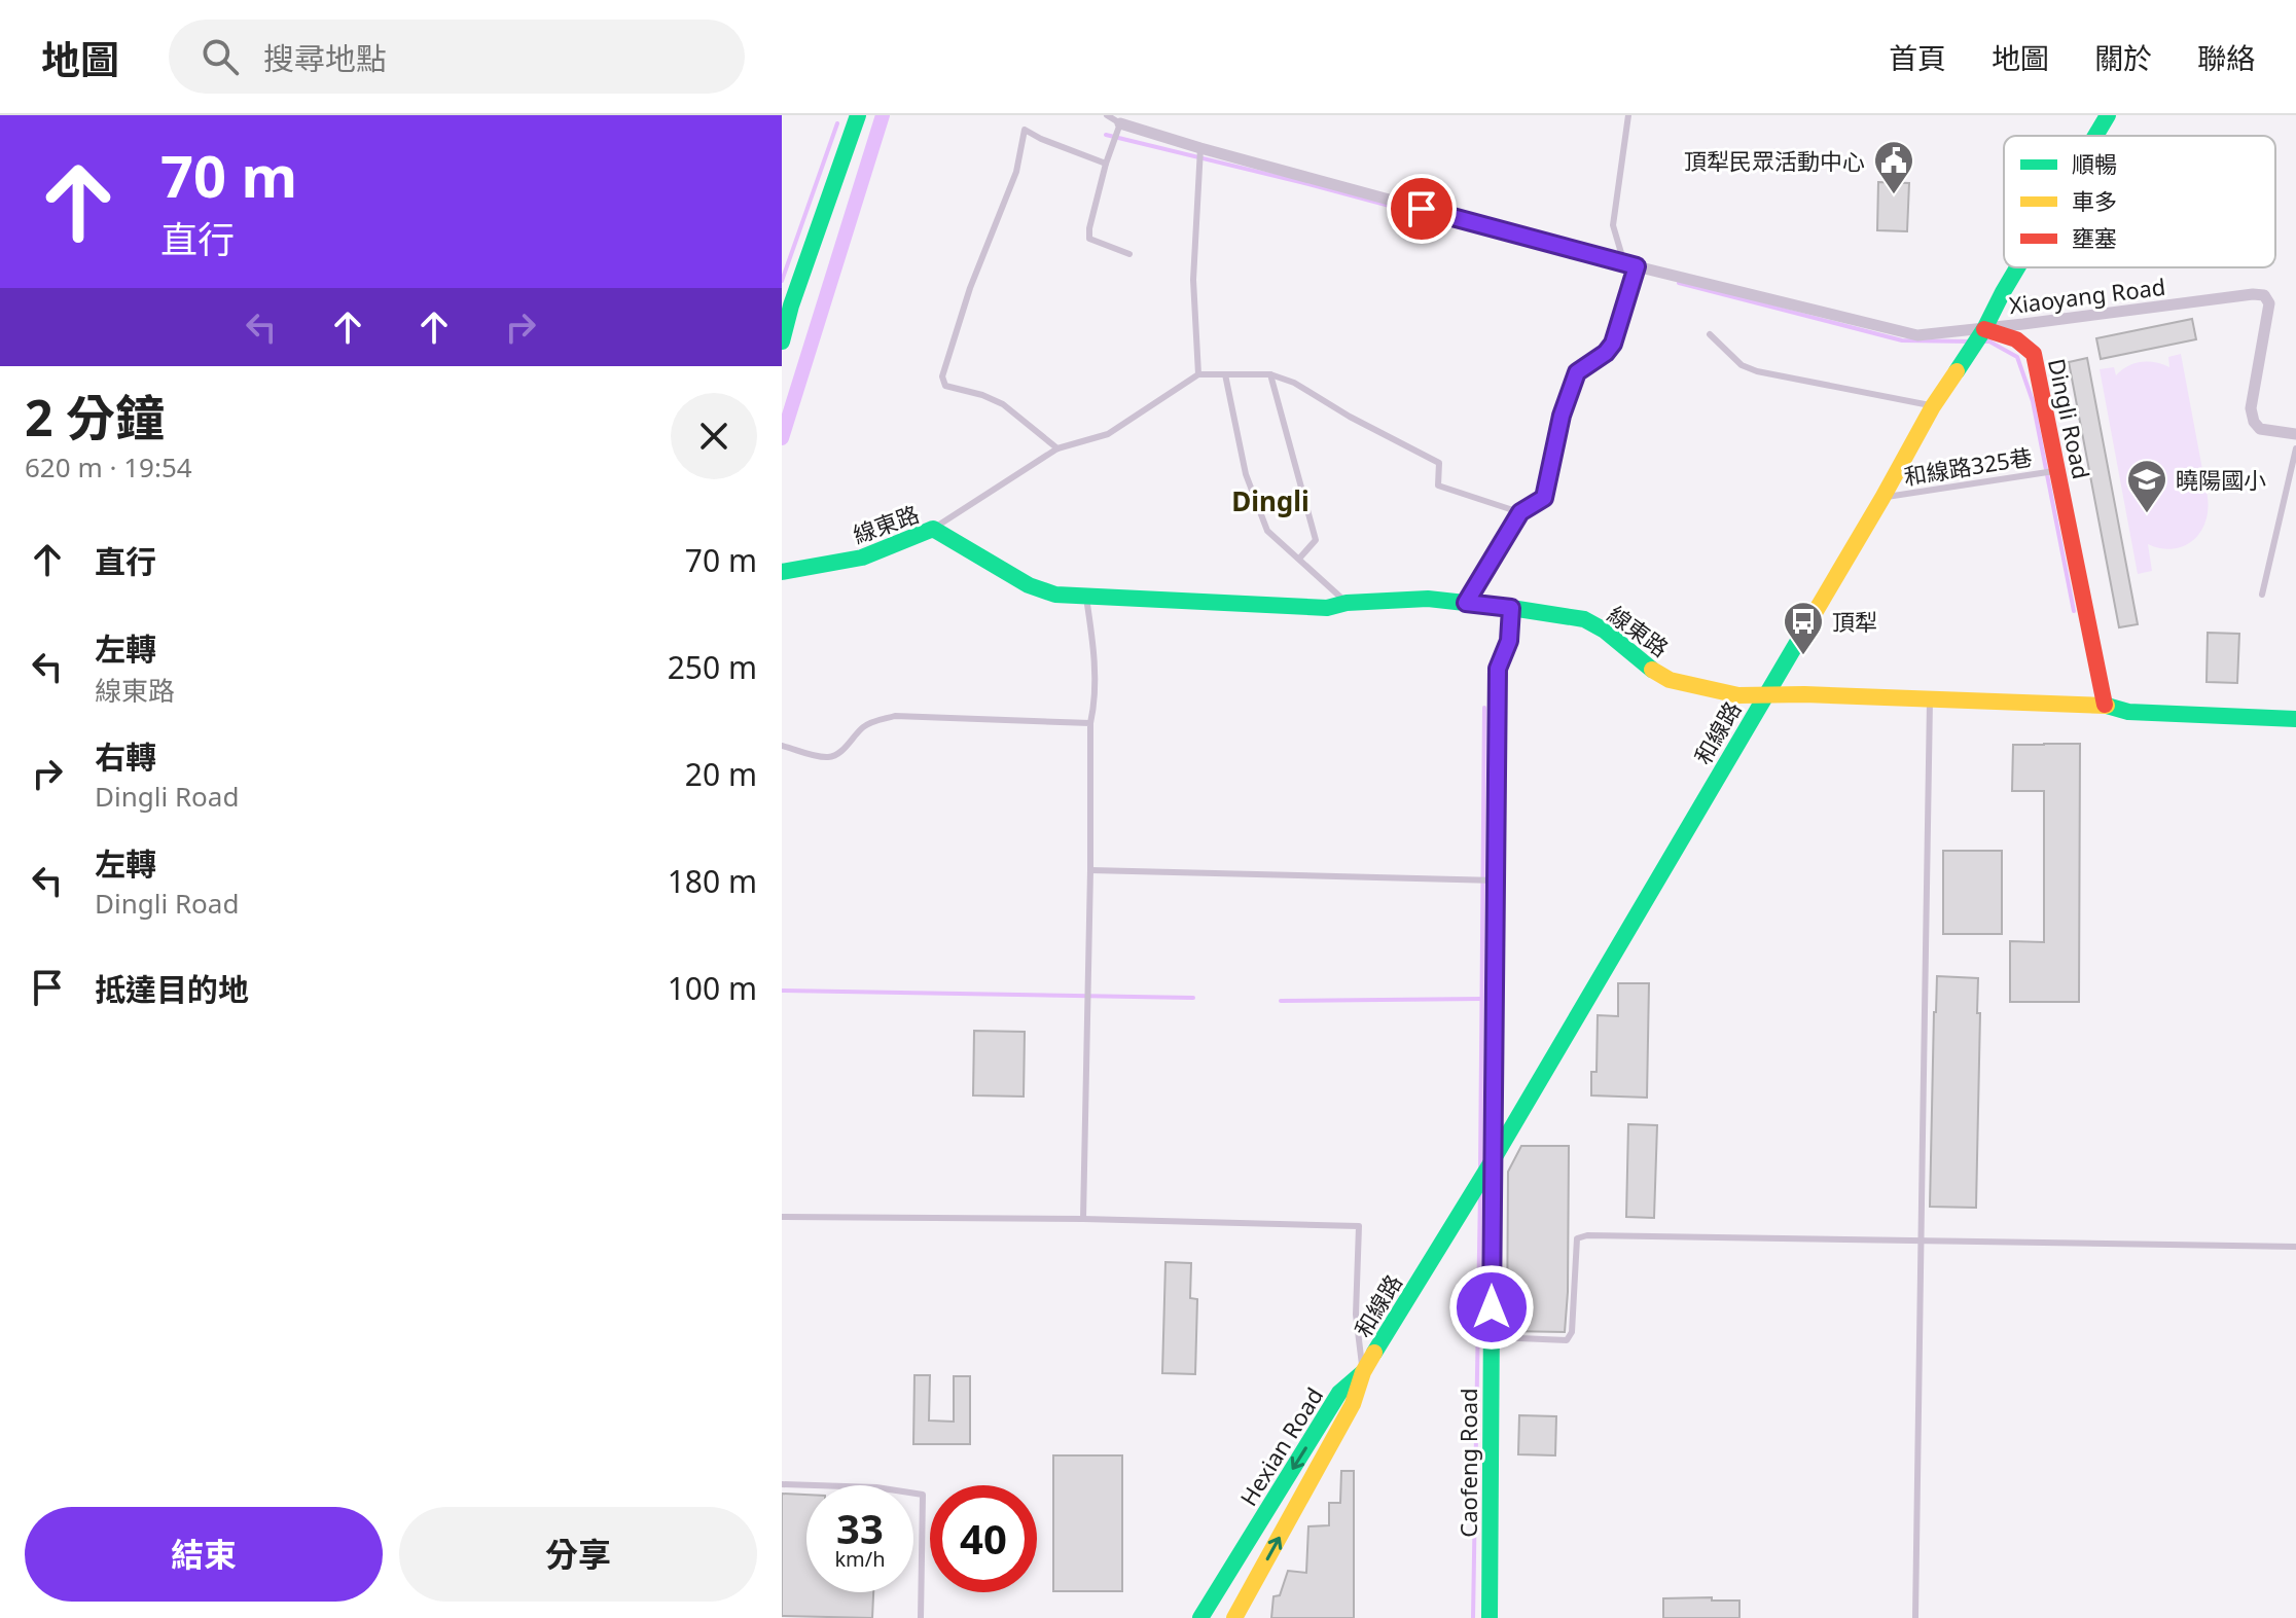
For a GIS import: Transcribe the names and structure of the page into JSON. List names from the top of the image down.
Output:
{
  "streets": {
    "street": [
      "Xiaoyang Road",
      "Dingli Road",
      "線東路",
      "和線路",
      "Hexian Road",
      "Caofeng Road"
    ],
    "lane": ["和線路325巷"]
  },
  "crossings": [
    ["Xiaoyang Road", "Dingli Road"],
    ["Xiaoyang Road", "和線路"],
    ["Dingli Road", "和線路325巷"],
    ["Dingli Road", "線東路"],
    ["Dingli Road", "和線路"],
    ["和線路325巷", "和線路"],
    ["線東路", "和線路"],
    ["和線路", "Hexian Road"],
    ["和線路", "Caofeng Road"]
  ],
  "districts": ["Dingli"],
  "places": {
    "public building": ["頂犁民眾活動中心"],
    "school or university": ["曉陽國小"],
    "bus stop": ["頂犁"]
  },
  "legend": ["順暢", "車多", "壅塞"],
  "page": {
    "header": "地圖",
    "search": "搜尋地點",
    "nav": [
      "首頁",
      "地圖",
      "關於",
      "聯絡"
    ],
    "turn": ["70 m", "直行"],
    "heading": ["2 分鐘", "620 m · 19:54"],
    "list": [
      {
        "name": "直行",
        "value": "70 m"
      },
      {
        "name": "左轉",
        "note": "線東路",
        "value": "250 m"
      },
      {
        "name": "右轉",
        "note": "Dingli Road",
        "value": "20 m"
      },
      {
        "name": "左轉",
        "note": "Dingli Road",
        "value": "180 m"
      },
      {
        "name": "抵達目的地",
        "value": "100 m"
      }
    ],
    "speed": "33 km/h",
    "limit": "40",
    "buttons": ["結束", "分享"]
  }
}
